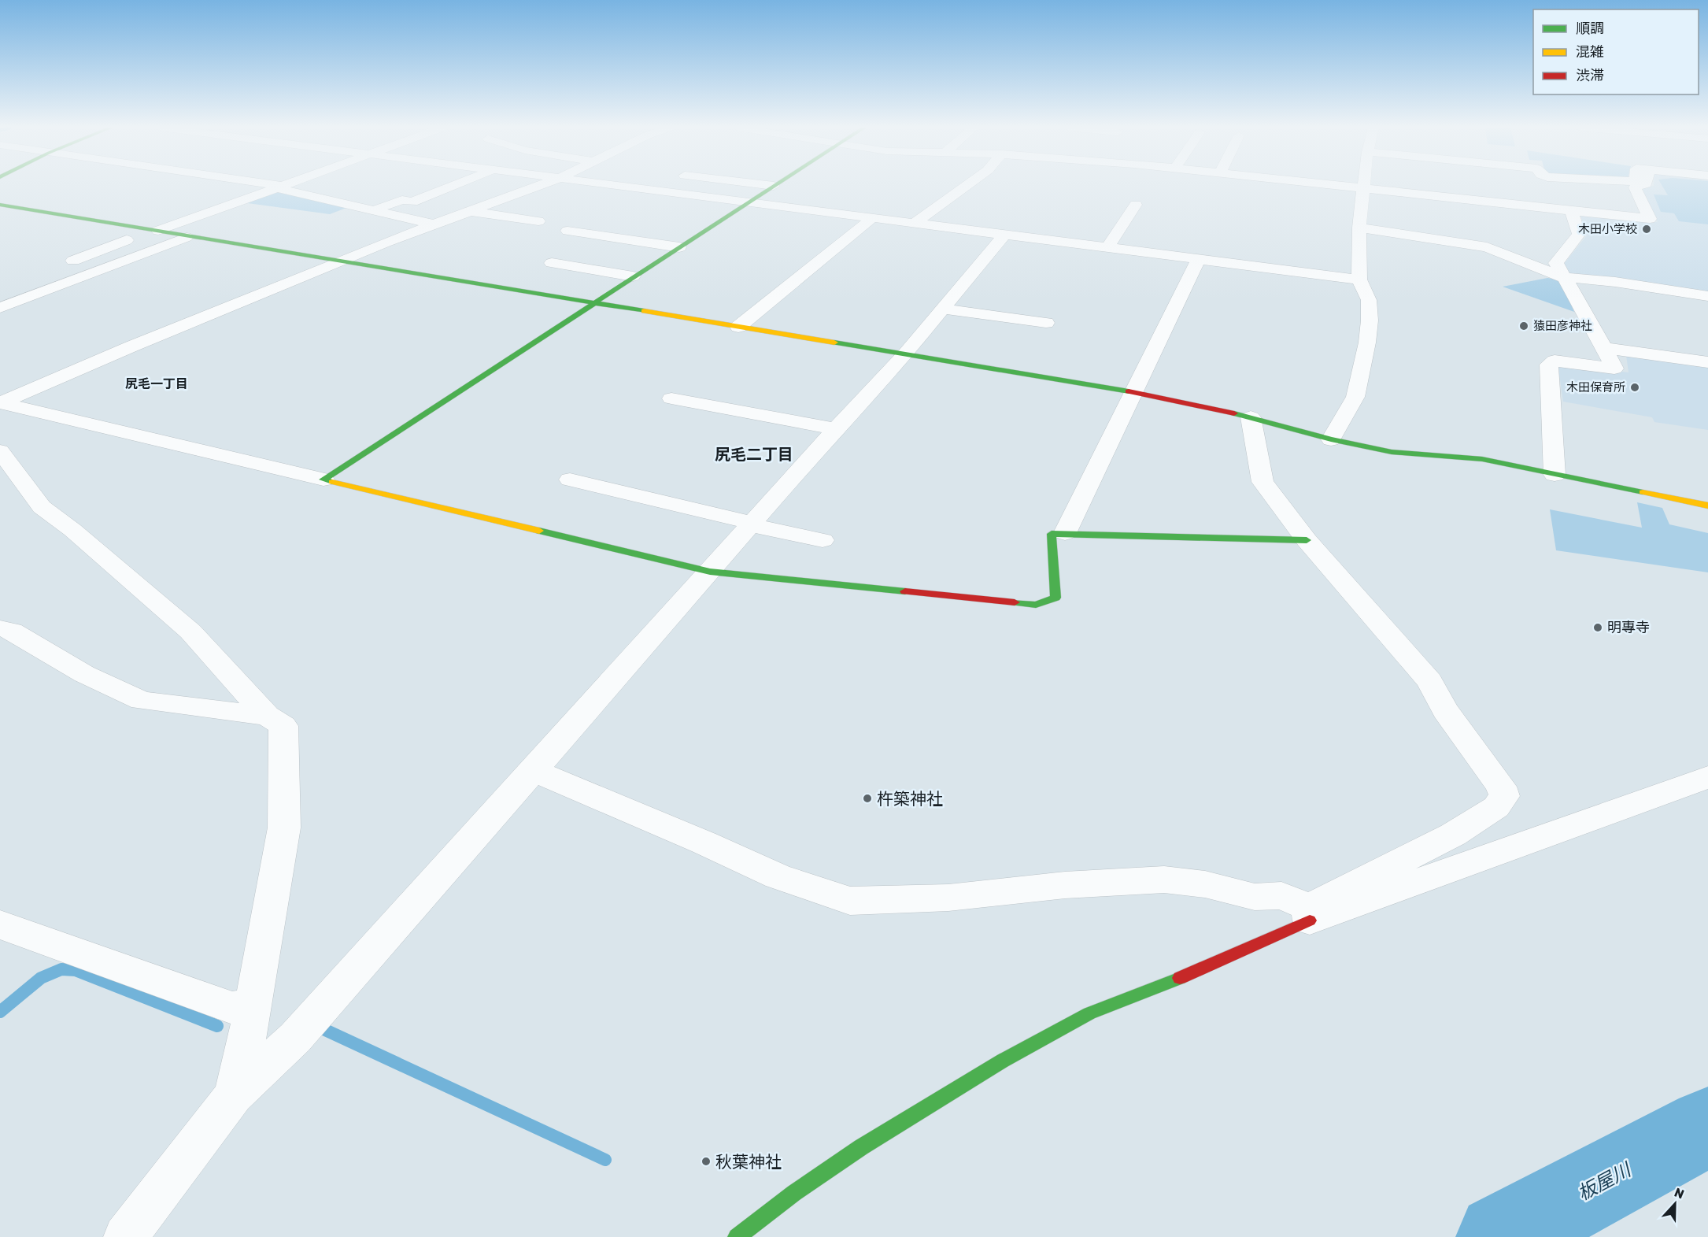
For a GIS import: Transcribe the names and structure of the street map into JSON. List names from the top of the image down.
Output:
{
  "districts": ["尻毛一丁目", "尻毛二丁目"],
  "water": ["板屋川"],
  "places": [
    "木田小学校",
    "猿田彦神社",
    "木田保育所",
    "明專寺",
    "杵築神社",
    "秋葉神社"
  ],
  "legend": ["順調", "混雑", "渋滞"],
  "north": "top"
}
